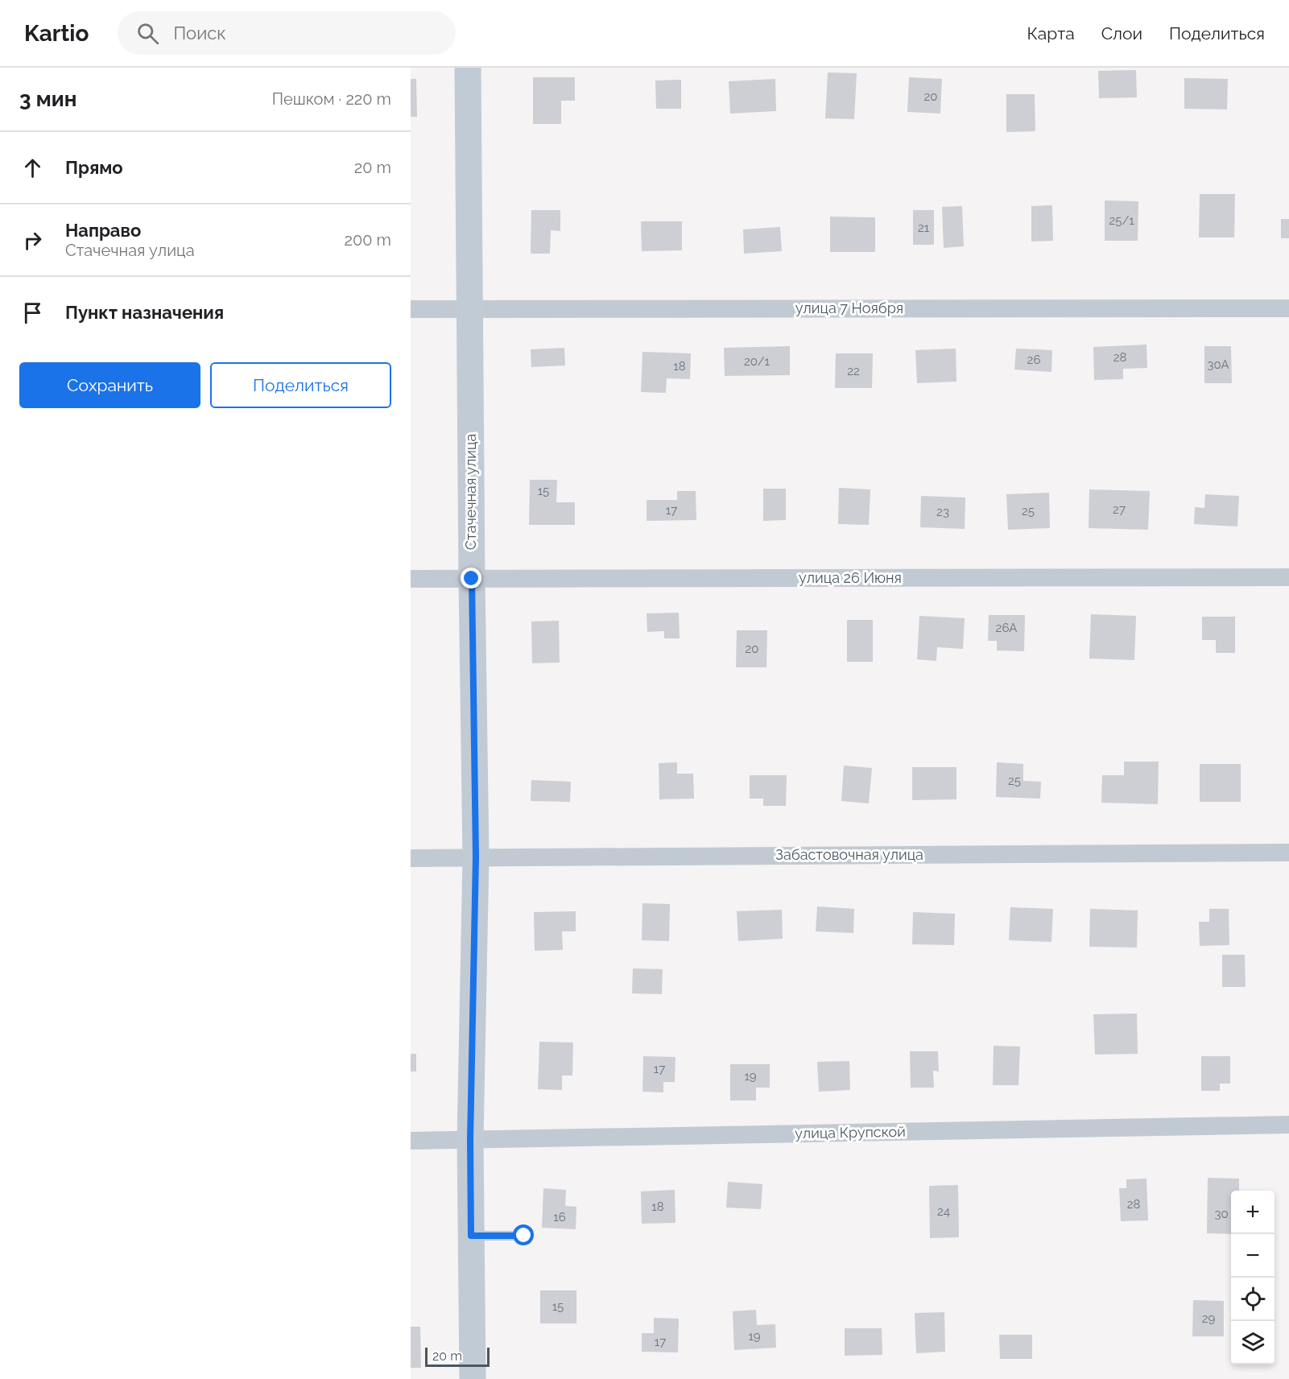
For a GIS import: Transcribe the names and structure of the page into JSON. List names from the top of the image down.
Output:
{
  "streets": {
    "street": [
      "улица 7 Ноября",
      "Стачечная улица",
      "улица 26 Июня",
      "Забастовочная улица",
      "улица Крупской"
    ]
  },
  "crossings": [
    ["улица 7 Ноября", "Стачечная улица"],
    ["Стачечная улица", "улица 26 Июня"],
    ["Стачечная улица", "Забастовочная улица"],
    ["Стачечная улица", "улица Крупской"]
  ],
  "house_numbers": [
    "20",
    "25/1",
    "21",
    "28",
    "26",
    "20/1",
    "30А",
    "18",
    "22",
    "15",
    "27",
    "17",
    "25",
    "23",
    "26А",
    "20",
    "25",
    "17",
    "19",
    "28",
    "18",
    "24",
    "30",
    "16",
    "15",
    "29",
    "19",
    "17"
  ],
  "scale_bar": "20 m",
  "page": {
    "header": "Kartio",
    "search": "Поиск",
    "nav": ["Карта", "Слои", "Поделиться"],
    "heading": ["3 мин", "Пешком · 220 m"],
    "list": [
      ["Прямо", "20 m"],
      ["Направо", "Стачечная улица", "200 m"],
      "Пункт назначения"
    ],
    "buttons": ["Сохранить", "Поделиться"],
    "map_buttons": ["+", "−"],
    "scale": "20 m"
  }
}
